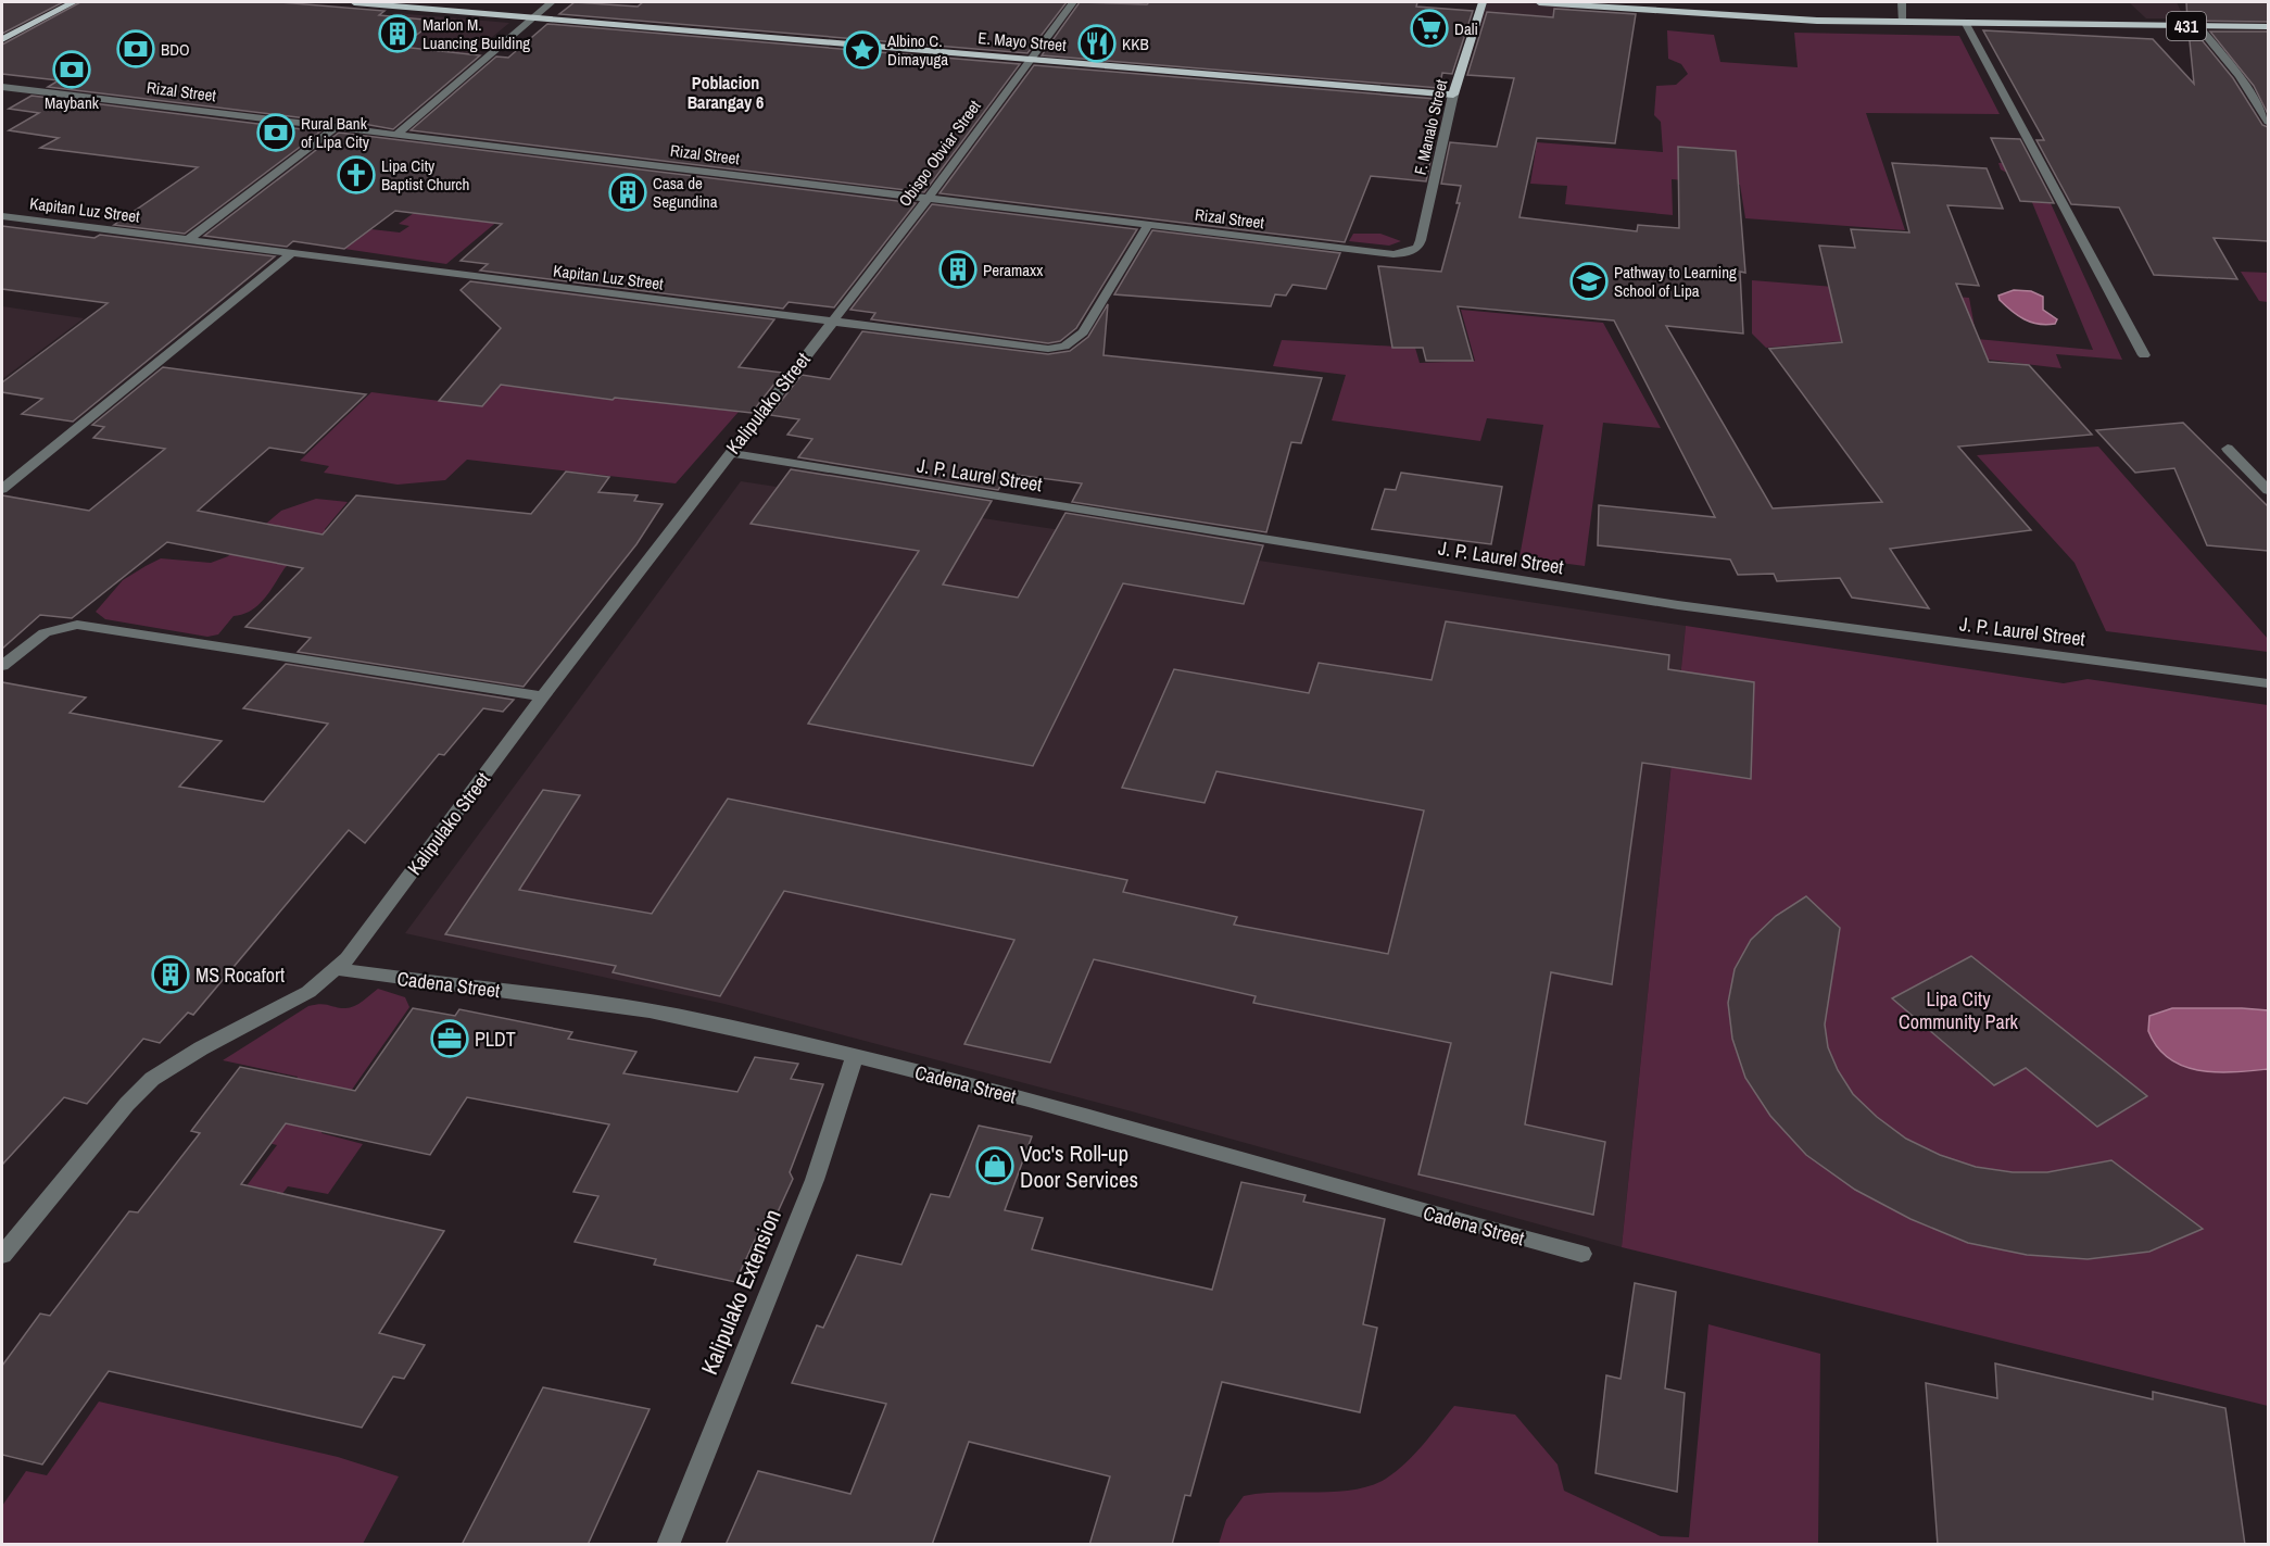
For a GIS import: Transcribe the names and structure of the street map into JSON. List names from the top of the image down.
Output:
{
  "streets": {
    "main road": ["431", "E. Mayo Street", "F. Manalo Street"],
    "street": [
      "Rizal Street",
      "Obispo Obviar Street",
      "Kapitan Luz Street",
      "Kalipulako Street",
      "J. P. Laurel Street",
      "Cadena Street",
      "Kalipulako Extension"
    ]
  },
  "crossings": [
    ["E. Mayo Street", "F. Manalo Street"],
    ["E. Mayo Street", "Obispo Obviar Street"],
    ["Rizal Street", "F. Manalo Street"],
    ["Rizal Street", "Obispo Obviar Street"],
    ["Rizal Street", "Kapitan Luz Street"],
    ["Obispo Obviar Street", "Kapitan Luz Street"],
    ["Obispo Obviar Street", "Kalipulako Street"],
    ["Kapitan Luz Street", "Kalipulako Street"],
    ["Kalipulako Street", "J. P. Laurel Street"],
    ["Kalipulako Street", "Cadena Street"],
    ["Cadena Street", "Kalipulako Extension"]
  ],
  "districts": ["Poblacion Barangay 6"],
  "parks": ["Lipa City Community Park"],
  "places": {
    "supermarket": ["Dali"],
    "building": [
      "Marlon M. Luancing Building",
      "Casa de Segundina",
      "Peramaxx",
      "MS Rocafort"
    ],
    "restaurant": ["KKB"],
    "bank": ["BDO", "Maybank", "Rural Bank of Lipa City"],
    "place": ["Albino C. Dimayuga"],
    "church": ["Lipa City Baptist Church"],
    "school or university": ["Pathway to Learning School of Lipa"],
    "office": ["PLDT"],
    "shop": ["Voc's Roll-up Door Services"]
  }
}
